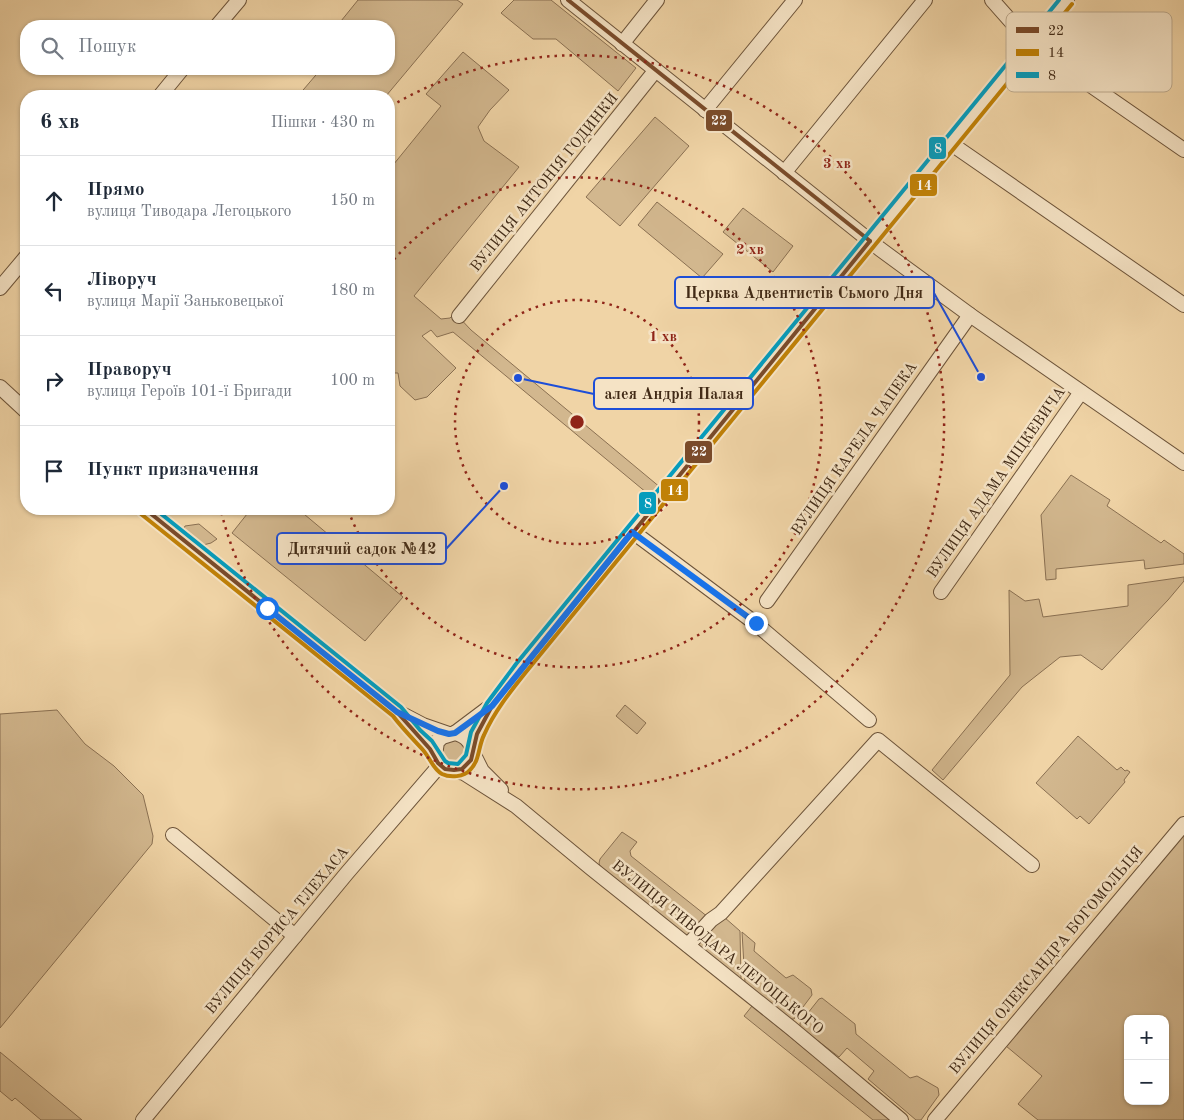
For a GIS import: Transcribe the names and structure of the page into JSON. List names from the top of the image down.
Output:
{
  "streets": {
    "street": [
      "ВУЛИЦЯ АНТОНІЯ ГОДИНКИ",
      "ВУЛИЦЯ КАРЕЛА ЧАПЕКА",
      "ВУЛИЦЯ АДАМА МІЦКЕВИЧА",
      "ВУЛИЦЯ БОРИСА ТЛЕХАСА",
      "ВУЛИЦЯ ТИВОДАРА ЛЕГОЦЬКОГО",
      "ВУЛИЦЯ ОЛЕКСАНДРА БОГОМОЛЬЦЯ"
    ]
  },
  "crossings": [
    ["ВУЛИЦЯ БОРИСА ТЛЕХАСА", "ВУЛИЦЯ ТИВОДАРА ЛЕГОЦЬКОГО"]
  ],
  "places": ["Церква Адвентистів Сьмого Дня", "алея Андрія Палая", "Дитячий садок №42"],
  "lines": ["transit line 22", "transit line 8", "transit line 14"],
  "legend": ["22", "14", "8"],
  "page": {
    "search": "Пошук",
    "heading": ["6 хв", "Пішки · 430 m"],
    "list": [
      ["Прямо", "вулиця Тиводара Легоцького", "150 m"],
      ["Ліворуч", "вулиця Марії Заньковецької", "180 m"],
      ["Праворуч", "вулиця Героїв 101-ї Бригади", "100 m"],
      "Пункт призначення"
    ],
    "map_buttons": ["+", "−"]
  },
  "rings": ["3 хв", "2 хв", "1 хв"]
}
